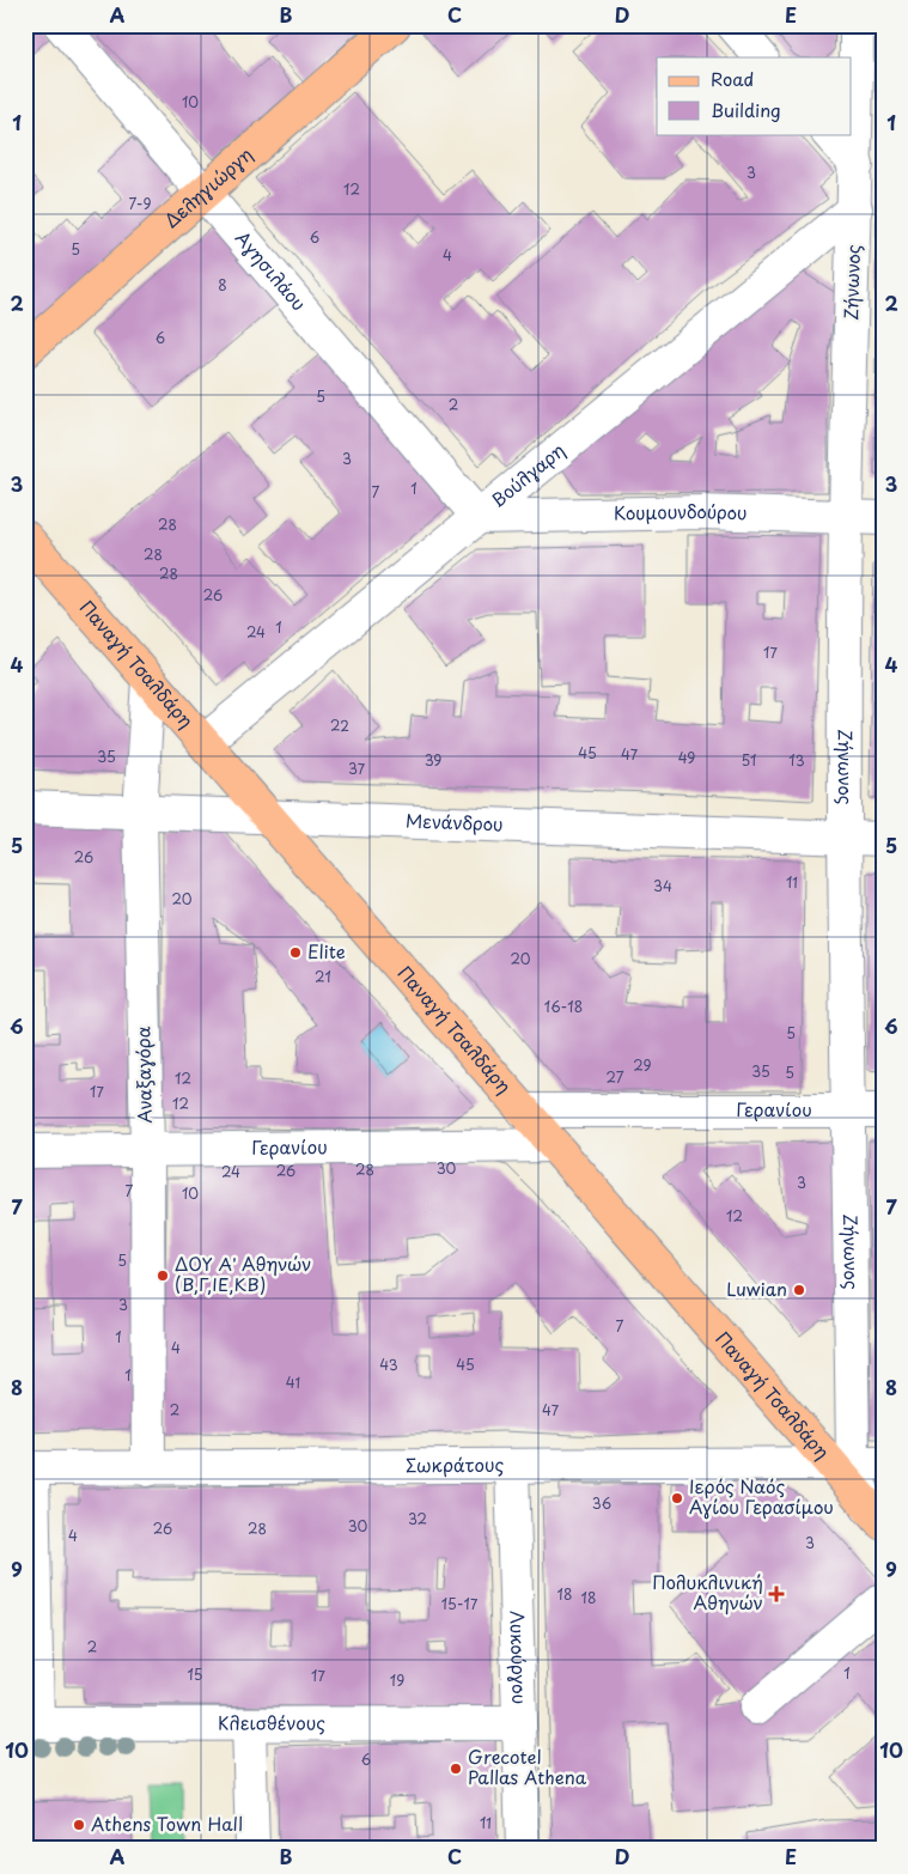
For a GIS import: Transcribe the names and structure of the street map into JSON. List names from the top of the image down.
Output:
{
  "streets": {
    "main road": ["Δεληγιώργη", "Παναγή Τσαλδάρη"],
    "street": [
      "Αγησιλάου",
      "Ζήνωνος",
      "Βούλγαρη",
      "Κουμουνδούρου",
      "Μενάνδρου",
      "Αναξαγόρα",
      "Γερανίου",
      "Σωκράτους",
      "Λυκούργου",
      "Κλεισθένους"
    ]
  },
  "crossings": [
    ["Δεληγιώργη", "Αγησιλάου"],
    ["Αγησιλάου", "Βούλγαρη"],
    ["Αγησιλάου", "Κουμουνδούρου"],
    ["Ζήνωνος", "Βούλγαρη"],
    ["Ζήνωνος", "Κουμουνδούρου"],
    ["Ζήνωνος", "Παναγή Τσαλδάρη"],
    ["Ζήνωνος", "Μενάνδρου"],
    ["Ζήνωνος", "Γερανίου"],
    ["Ζήνωνος", "Σωκράτους"],
    ["Βούλγαρη", "Κουμουνδούρου"],
    ["Βούλγαρη", "Παναγή Τσαλδάρη"],
    ["Παναγή Τσαλδάρη", "Μενάνδρου"],
    ["Παναγή Τσαλδάρη", "Αναξαγόρα"],
    ["Παναγή Τσαλδάρη", "Γερανίου"],
    ["Παναγή Τσαλδάρη", "Σωκράτους"],
    ["Μενάνδρου", "Αναξαγόρα"],
    ["Αναξαγόρα", "Γερανίου"],
    ["Αναξαγόρα", "Σωκράτους"],
    ["Σωκράτους", "Λυκούργου"],
    ["Λυκούργου", "Κλεισθένους"]
  ],
  "places": {
    "other": [
      "Elite",
      "ΔΟΥ Α' Αθηνών (Β,Γ,ΙΕ,ΚΒ)",
      "Luwian",
      "Ιερός Ναός Αγίου Γερασίμου",
      "Grecotel Pallas Athena",
      "Athens Town Hall"
    ],
    "health": ["Πολυκλινική Αθηνών"]
  },
  "house_numbers": [
    "10",
    "3",
    "12",
    "7-9",
    "6",
    "5",
    "4",
    "8",
    "6",
    "5",
    "2",
    "3",
    "1",
    "7",
    "28",
    "28",
    "28",
    "26",
    "1",
    "24",
    "17",
    "22",
    "45",
    "47",
    "35",
    "49",
    "39",
    "51",
    "13",
    "37",
    "26",
    "11",
    "34",
    "20",
    "20",
    "21",
    "16-18",
    "5",
    "29",
    "35",
    "5",
    "27",
    "12",
    "17",
    "12",
    "30",
    "28",
    "26",
    "24",
    "3",
    "7",
    "10",
    "12",
    "5",
    "3",
    "7",
    "1",
    "4",
    "43",
    "45",
    "1",
    "41",
    "2",
    "47",
    "36",
    "32",
    "30",
    "26",
    "28",
    "4",
    "3",
    "18",
    "18",
    "15-17",
    "2",
    "1",
    "15",
    "17",
    "19",
    "6",
    "11"
  ],
  "legend": ["Road", "Building"],
  "grid": {
    "columns": [
      "A",
      "B",
      "C",
      "D",
      "E"
    ],
    "rows": [
      "1",
      "2",
      "3",
      "4",
      "5",
      "6",
      "7",
      "8",
      "9",
      "10"
    ]
  }
}
